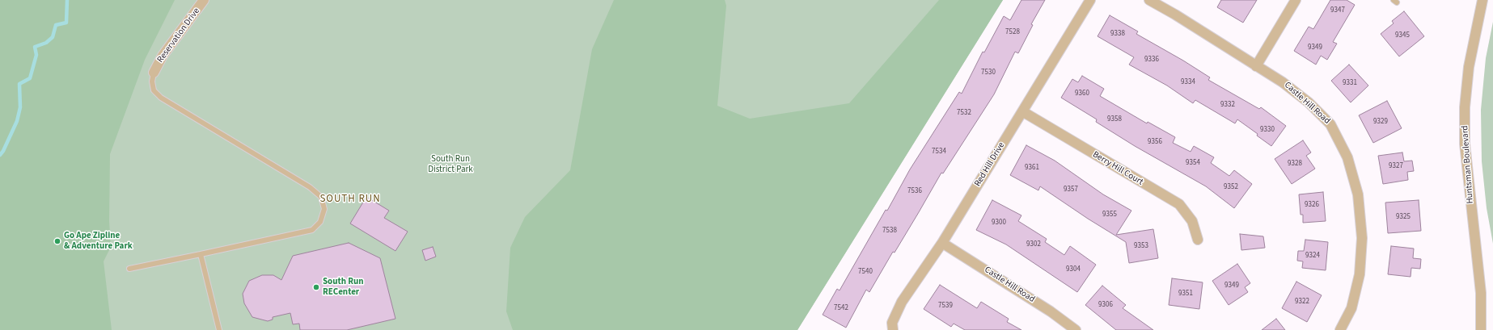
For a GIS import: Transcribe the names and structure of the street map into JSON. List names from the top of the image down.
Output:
{
  "streets": {
    "street": [
      "Reservation Drive",
      "Castle Hill Road",
      "Red Hill Drive",
      "Huntsman Boulevard",
      "Berry Hill Court"
    ]
  },
  "crossings": [
    ["Castle Hill Road", "Red Hill Drive"],
    ["Red Hill Drive", "Berry Hill Court"]
  ],
  "districts": ["SOUTH RUN"],
  "parks": ["South Run District Park"],
  "places": ["Go Ape Zipline & Adventure Park", "South Run RECenter"],
  "house_numbers": [
    "9347",
    "7528",
    "9338",
    "9345",
    "9349",
    "9336",
    "7530",
    "9334",
    "9331",
    "9360",
    "9332",
    "7532",
    "9358",
    "9329",
    "9330",
    "9356",
    "7534",
    "9354",
    "9328",
    "9327",
    "9361",
    "9352",
    "9357",
    "7536",
    "9326",
    "9355",
    "9325",
    "9300",
    "7538",
    "9302",
    "9353",
    "9324",
    "9304",
    "7540",
    "9349",
    "9351",
    "9322",
    "9306",
    "7539",
    "7542"
  ]
}
